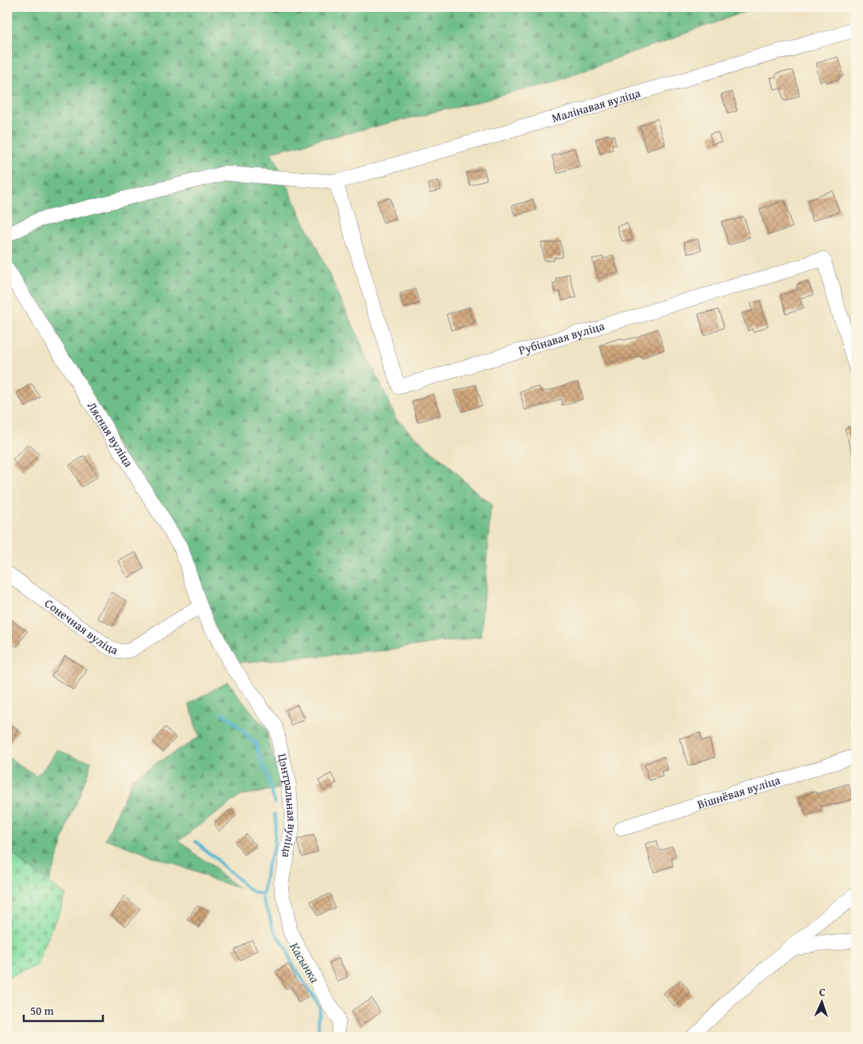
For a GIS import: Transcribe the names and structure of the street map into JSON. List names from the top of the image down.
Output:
{
  "streets": {
    "street": [
      "Малінавая вуліца",
      "Рубінавая вуліца",
      "Лясная вуліца",
      "Сонечная вуліца",
      "Вішнёвая вуліца",
      "Цэнтральная вуліца"
    ]
  },
  "crossings": [
    ["Малінавая вуліца", "Рубінавая вуліца"],
    ["Лясная вуліца", "Сонечная вуліца"],
    ["Лясная вуліца", "Цэнтральная вуліца"],
    ["Сонечная вуліца", "Цэнтральная вуліца"]
  ],
  "water": ["Касынка"],
  "scale_bar": "50 m",
  "north": "top"
}
